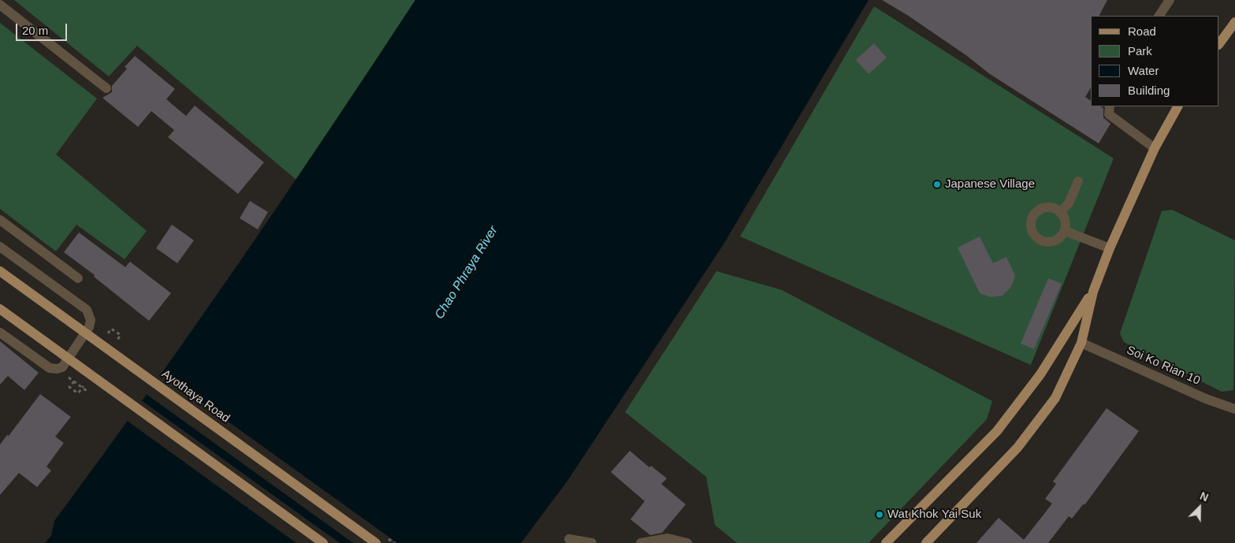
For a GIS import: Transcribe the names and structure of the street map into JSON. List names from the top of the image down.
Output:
{
  "streets": {
    "main road": ["Ayothaya Road"],
    "street": ["Soi Ko Rian 10"]
  },
  "water": ["Chao Phraya River"],
  "places": ["Japanese Village", "Wat Khok Yai Suk"],
  "legend": [
    "Road",
    "Park",
    "Water",
    "Building"
  ],
  "scale_bar": "20 m",
  "north": "top right"
}
